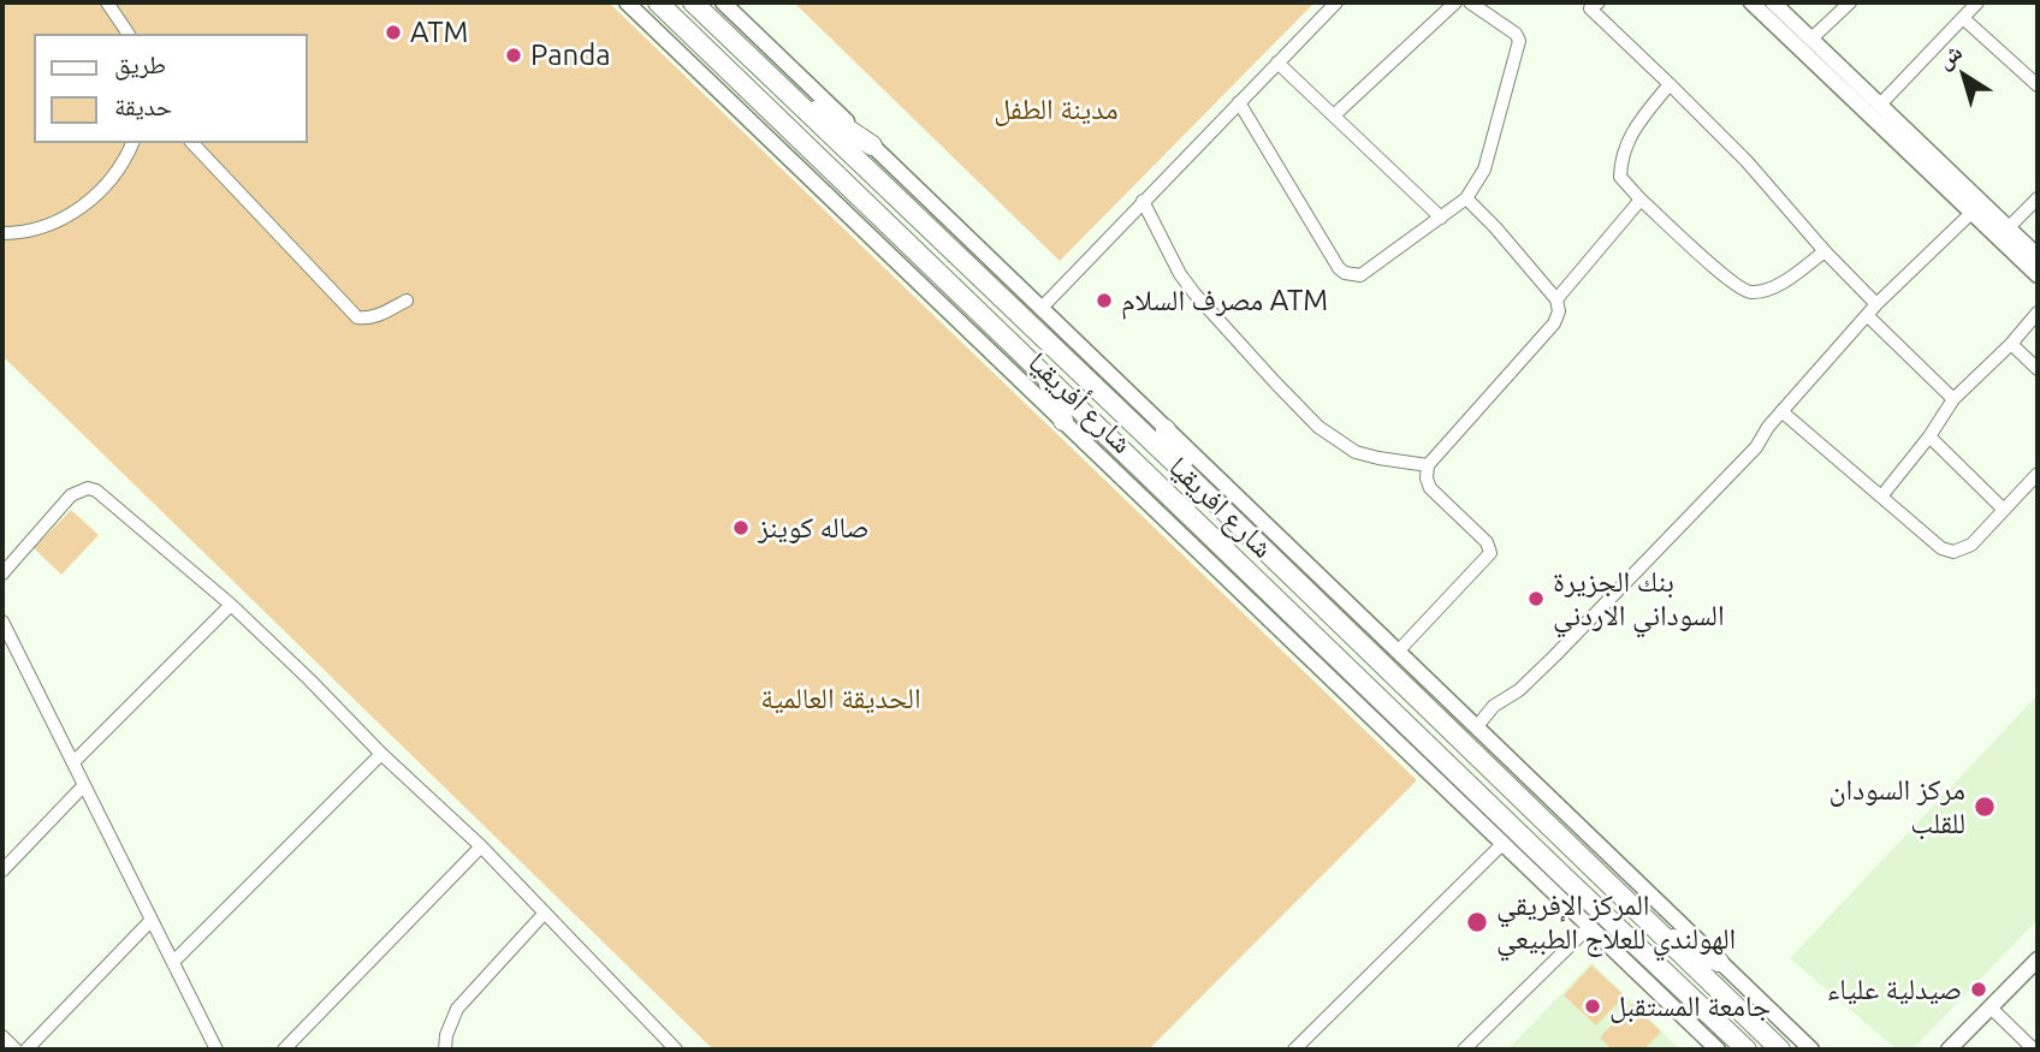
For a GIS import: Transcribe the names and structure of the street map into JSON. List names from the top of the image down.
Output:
{
  "streets": {
    "highway": ["شارع افريقيا"],
    "street": ["شارع أفريقيا"]
  },
  "crossings": [
    ["شارع أفريقيا", "شارع افريقيا"]
  ],
  "parks": ["مدينة الطفل", "الحديقة العالمية"],
  "places": [
    "ATM",
    "Panda",
    "مصرف السلام ATM",
    "صاله كوينز",
    "بنك الجزيرة السوداني الاردني",
    "مركز السودان للقلب",
    "المركز الإفريقي الهولندي للعلاج الطبيعي",
    "صيدلية علياء",
    "جامعة المستقبل"
  ],
  "legend": ["طريق", "حديقة"],
  "north": "top left"
}
